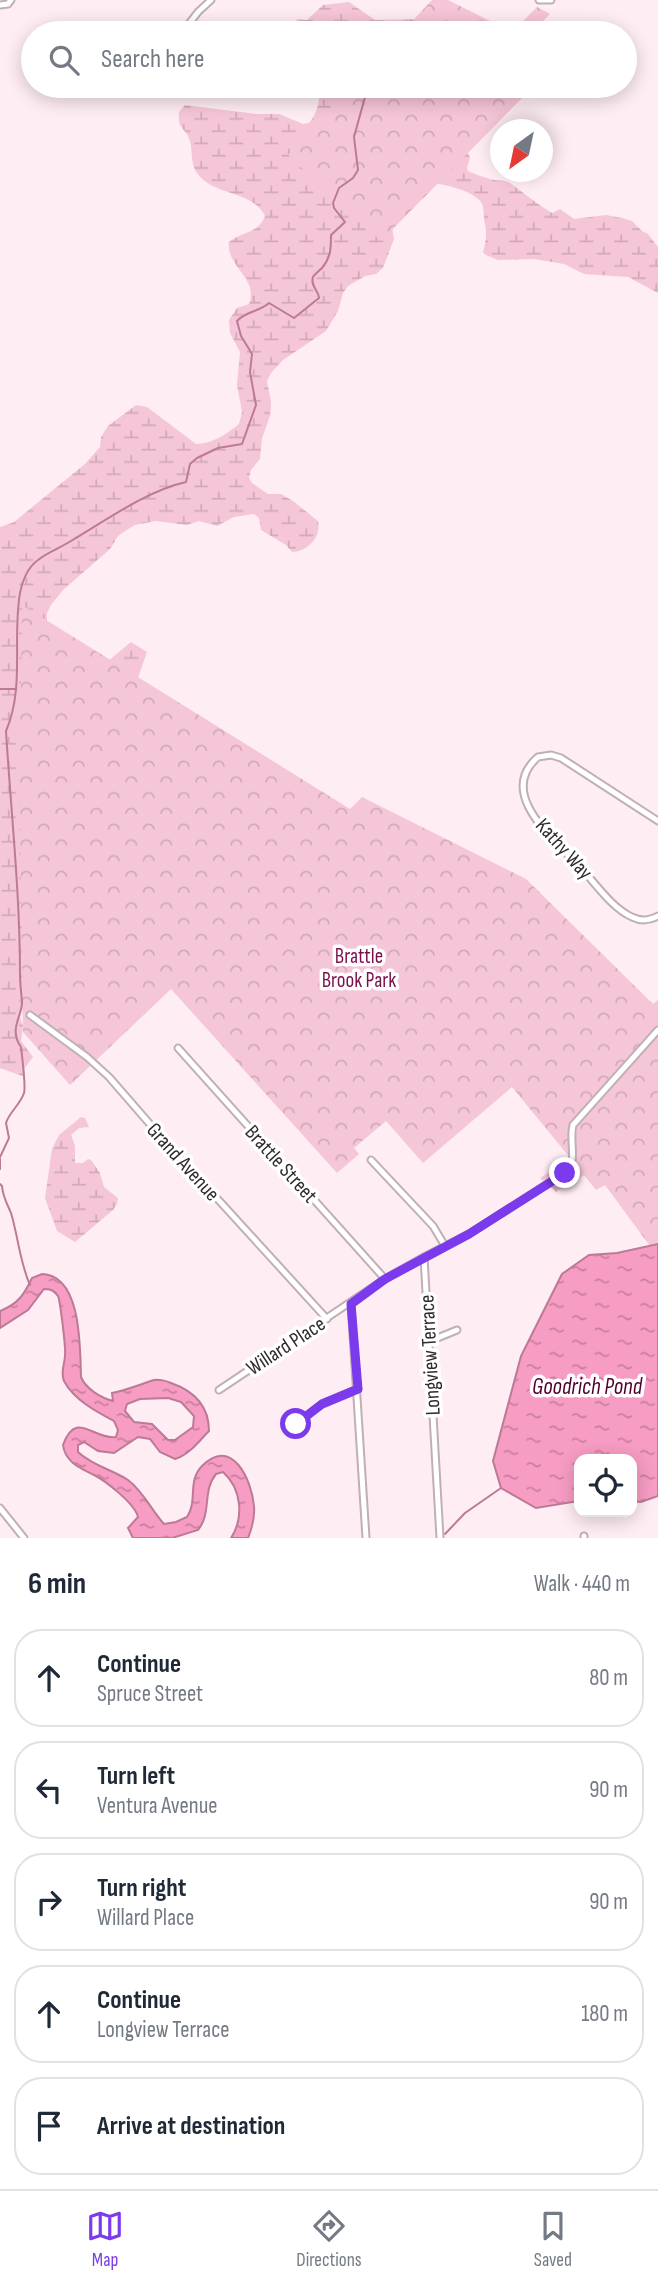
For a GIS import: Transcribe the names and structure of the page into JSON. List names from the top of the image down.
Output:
{
  "streets": {
    "street": [
      "Kathy Way",
      "Grand Avenue",
      "Brattle Street",
      "Willard Place",
      "Longview Terrace"
    ]
  },
  "crossings": [
    ["Grand Avenue", "Willard Place"],
    ["Brattle Street", "Willard Place"],
    ["Willard Place", "Longview Terrace"]
  ],
  "water": ["Goodrich Pond"],
  "parks": ["Brattle Brook Park"],
  "north": "bottom left",
  "page": {
    "search": "Search here",
    "heading": ["6 min", "Walk · 440 m"],
    "list": [
      ["Continue", "Spruce Street", "80 m"],
      ["Turn left", "Ventura Avenue", "90 m"],
      ["Turn right", "Willard Place", "90 m"],
      ["Continue", "Longview Terrace", "180 m"],
      "Arrive at destination"
    ],
    "nav": ["Map", "Directions", "Saved"]
  }
}
